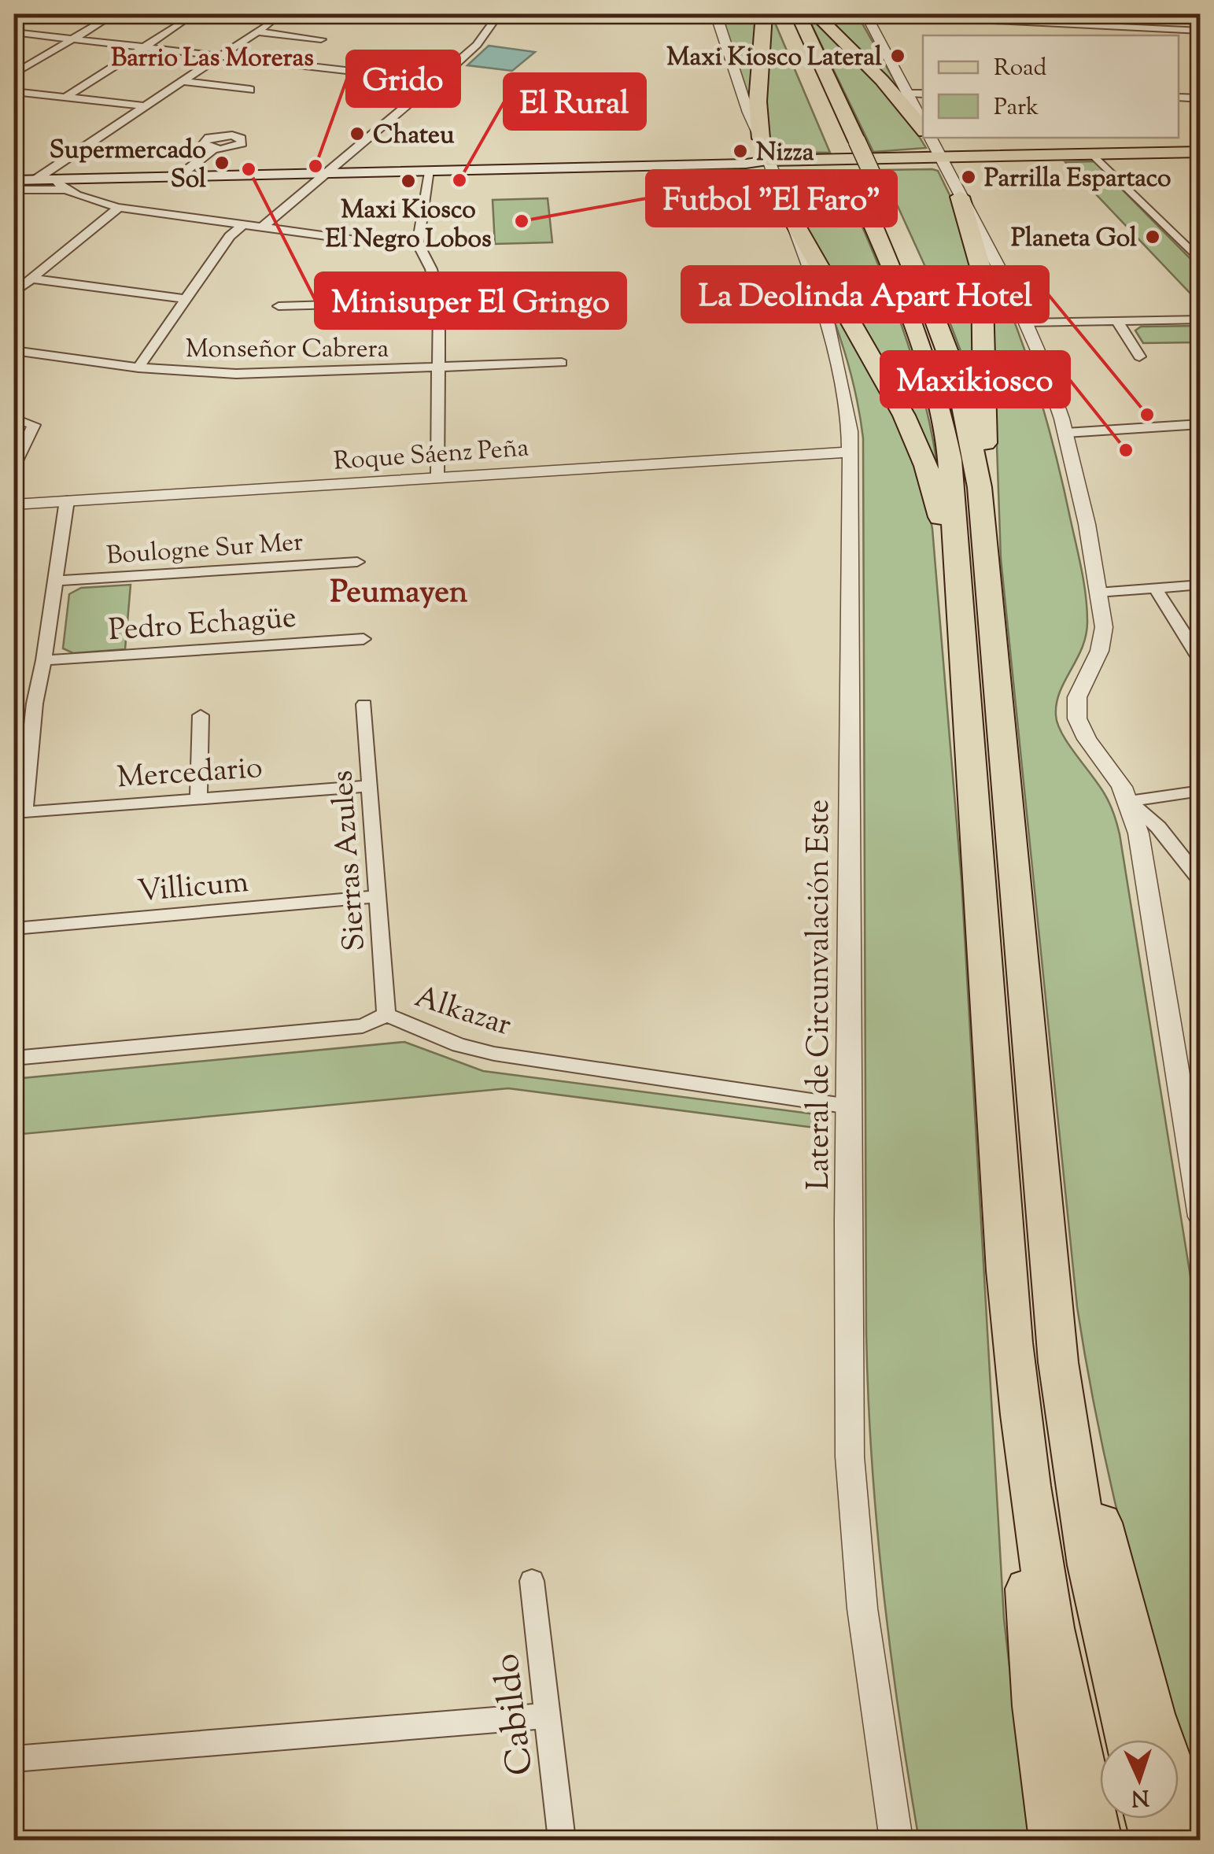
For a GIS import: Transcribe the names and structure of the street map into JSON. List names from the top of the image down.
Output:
{
  "streets": {
    "street": [
      "Monseñor Cabrera",
      "Roque Sáenz Peña",
      "Boulogne Sur Mer",
      "Pedro Echagüe",
      "Mercedario",
      "Sierras Azules",
      "Villicum",
      "Lateral de Circunvalación Este",
      "Alkazar",
      "Cabildo"
    ]
  },
  "crossings": [
    ["Roque Sáenz Peña", "Lateral de Circunvalación Este"],
    ["Mercedario", "Sierras Azules"],
    ["Sierras Azules", "Villicum"],
    ["Sierras Azules", "Alkazar"],
    ["Lateral de Circunvalación Este", "Alkazar"]
  ],
  "districts": ["Barrio Las Moreras", "Peumayen"],
  "places": [
    "Maxi Kiosco Lateral",
    "Chateu",
    "Nizza",
    "Supermercado Sol",
    "Grido",
    "Minisuper El Gringo",
    "Parrilla Espartaco",
    "El Rural",
    "Maxi Kiosco El Negro Lobos",
    "Futbol \"El Faro\"",
    "Planeta Gol",
    "La Deolinda Apart Hotel",
    "Maxikiosco"
  ],
  "legend": ["Road", "Park"],
  "north": "bottom"
}
